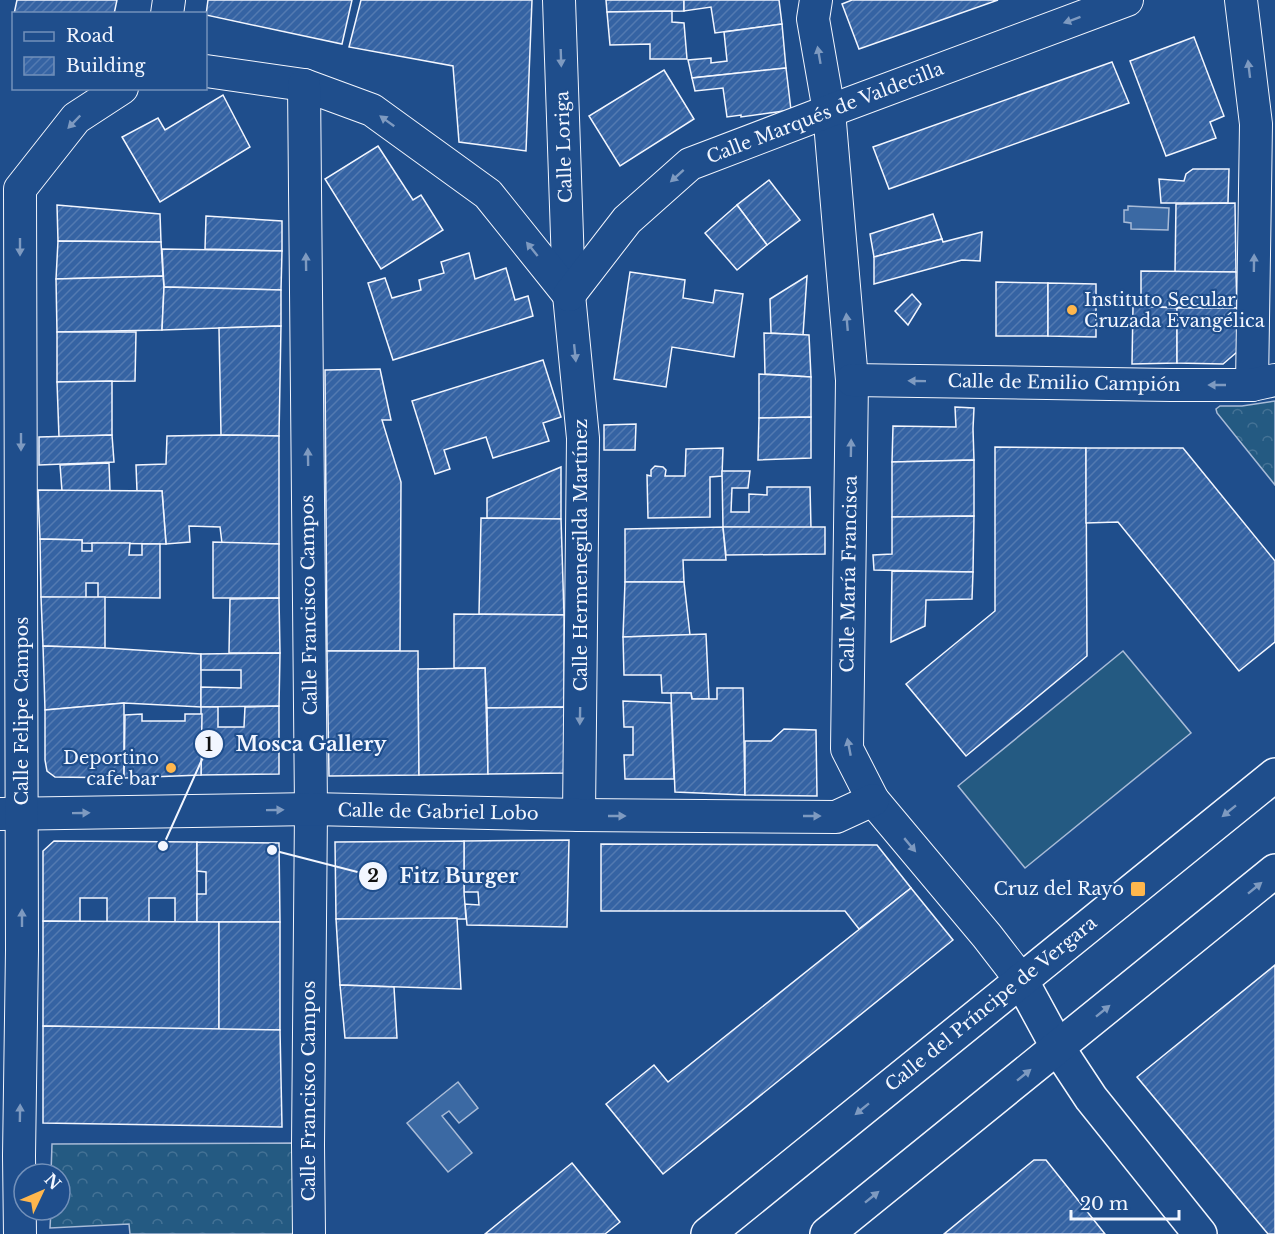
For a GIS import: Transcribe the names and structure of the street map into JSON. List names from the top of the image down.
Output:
{
  "streets": {
    "main road": ["Calle del Príncipe de Vergara"],
    "street": [
      "Calle Marqués de Valdecilla",
      "Calle Loriga",
      "Calle de Emilio Campión",
      "Calle Hermenegilda Martínez",
      "Calle María Francisca",
      "Calle Francisco Campos",
      "Calle Felipe Campos",
      "Calle de Gabriel Lobo"
    ]
  },
  "crossings": [
    ["Calle Marqués de Valdecilla", "Calle Loriga"],
    ["Calle Marqués de Valdecilla", "Calle Hermenegilda Martínez"],
    ["Calle Marqués de Valdecilla", "Calle María Francisca"],
    ["Calle Loriga", "Calle Hermenegilda Martínez"],
    ["Calle de Emilio Campión", "Calle María Francisca"],
    ["Calle Hermenegilda Martínez", "Calle de Gabriel Lobo"],
    ["Calle María Francisca", "Calle de Gabriel Lobo"],
    ["Calle María Francisca", "Calle del Príncipe de Vergara"],
    ["Calle Francisco Campos", "Calle de Gabriel Lobo"],
    ["Calle Felipe Campos", "Calle de Gabriel Lobo"]
  ],
  "one_way": [
    "Calle Marqués de Valdecilla",
    "Calle Loriga",
    "Calle de Emilio Campión",
    "Calle Hermenegilda Martínez",
    "Calle Francisco Campos",
    "Calle de Gabriel Lobo"
  ],
  "places": {
    "other": [
      "Instituto Secular Cruzada Evangélica",
      "Deportino cafe bar",
      "Mosca Gallery",
      "Fitz Burger"
    ],
    "transit": ["Cruz del Rayo"]
  },
  "legend": ["Road", "Building"],
  "scale_bar": "20 m",
  "north": "top right"
}
